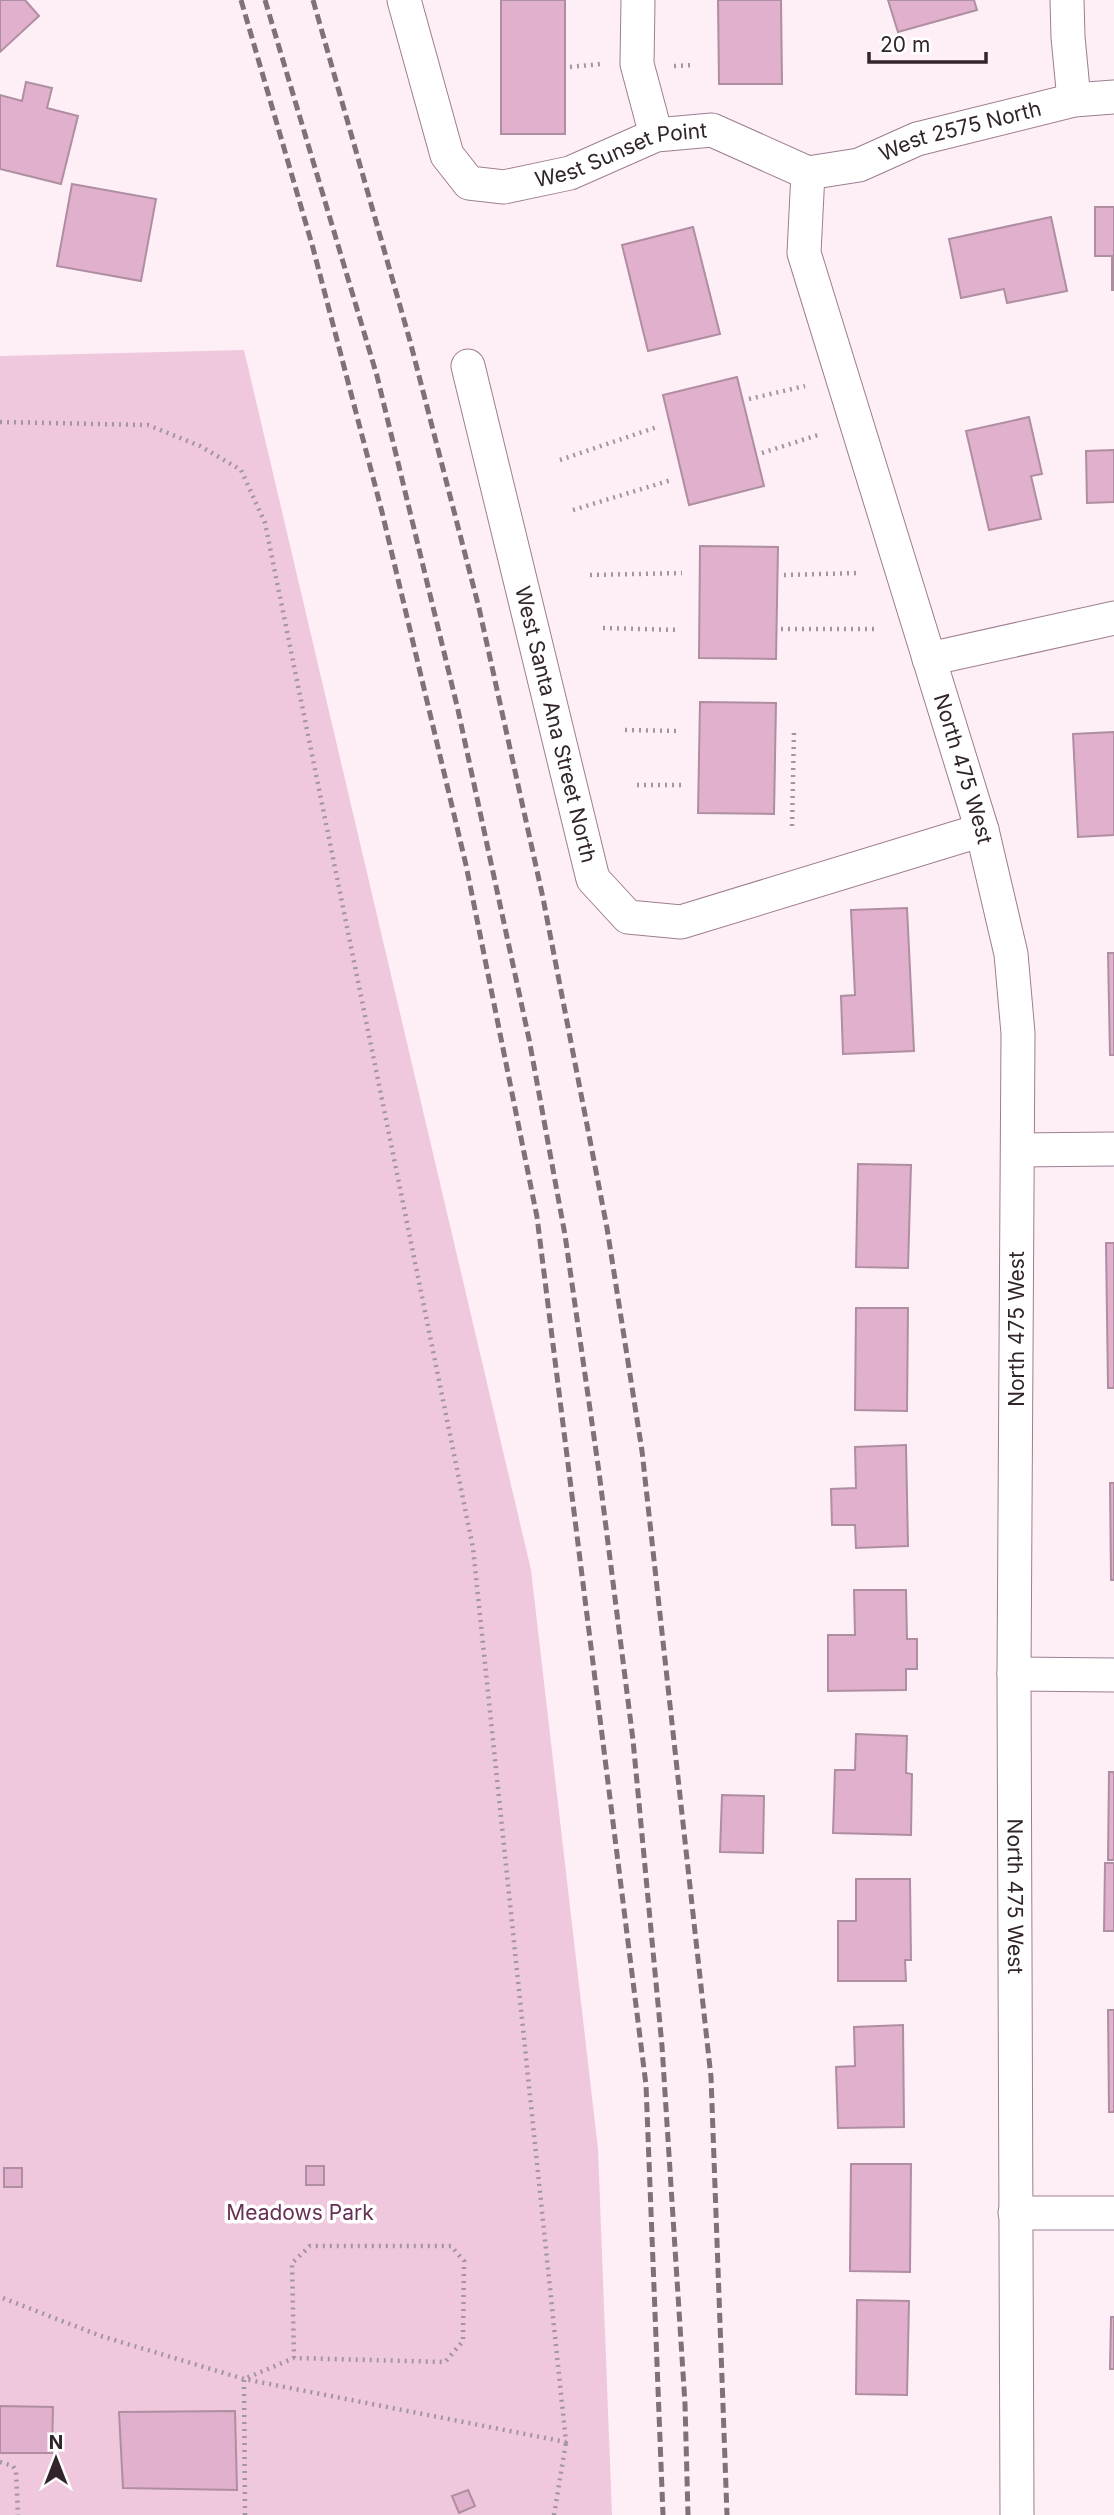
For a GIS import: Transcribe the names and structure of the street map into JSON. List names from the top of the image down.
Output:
{
  "streets": {
    "street": [
      "West 2575 North",
      "West Sunset Point",
      "West Santa Ana Street North",
      "North 475 West"
    ]
  },
  "crossings": [
    ["West 2575 North", "West Sunset Point"],
    ["West 2575 North", "North 475 West"],
    ["West Sunset Point", "North 475 West"],
    ["West Santa Ana Street North", "North 475 West"]
  ],
  "parks": ["Meadows Park"],
  "scale_bar": "20 m",
  "north": "top"
}
